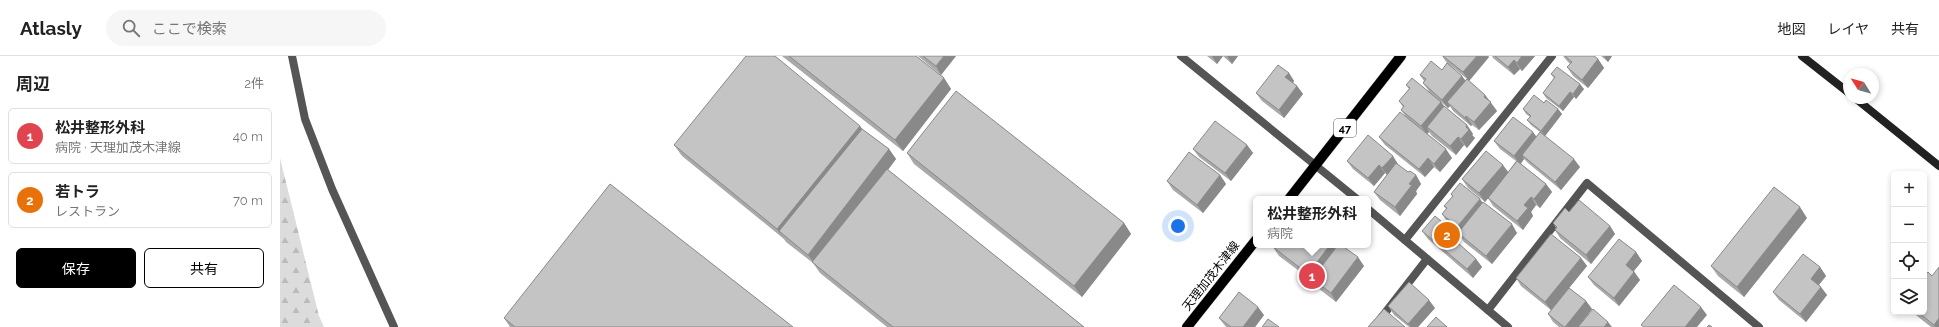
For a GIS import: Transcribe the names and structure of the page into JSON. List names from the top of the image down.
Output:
{
  "streets": {
    "main road": ["47", "天理加茂木津線"]
  },
  "north": "top left",
  "page": {
    "header": "Atlasly",
    "search": "ここで検索",
    "nav": ["地図", "レイヤ", "共有"],
    "heading": ["周辺", "2件"],
    "list": [
      {
        "mark": "1",
        "name": "松井整形外科",
        "note": "病院 · 天理加茂木津線",
        "value": "40 m"
      },
      {
        "mark": "2",
        "name": "若トラ",
        "note": "レストラン",
        "value": "70 m"
      }
    ],
    "map_buttons": ["+", "−"],
    "popup": ["松井整形外科", "病院"],
    "pins": ["2", "1"],
    "buttons": ["保存", "共有"]
  }
}
